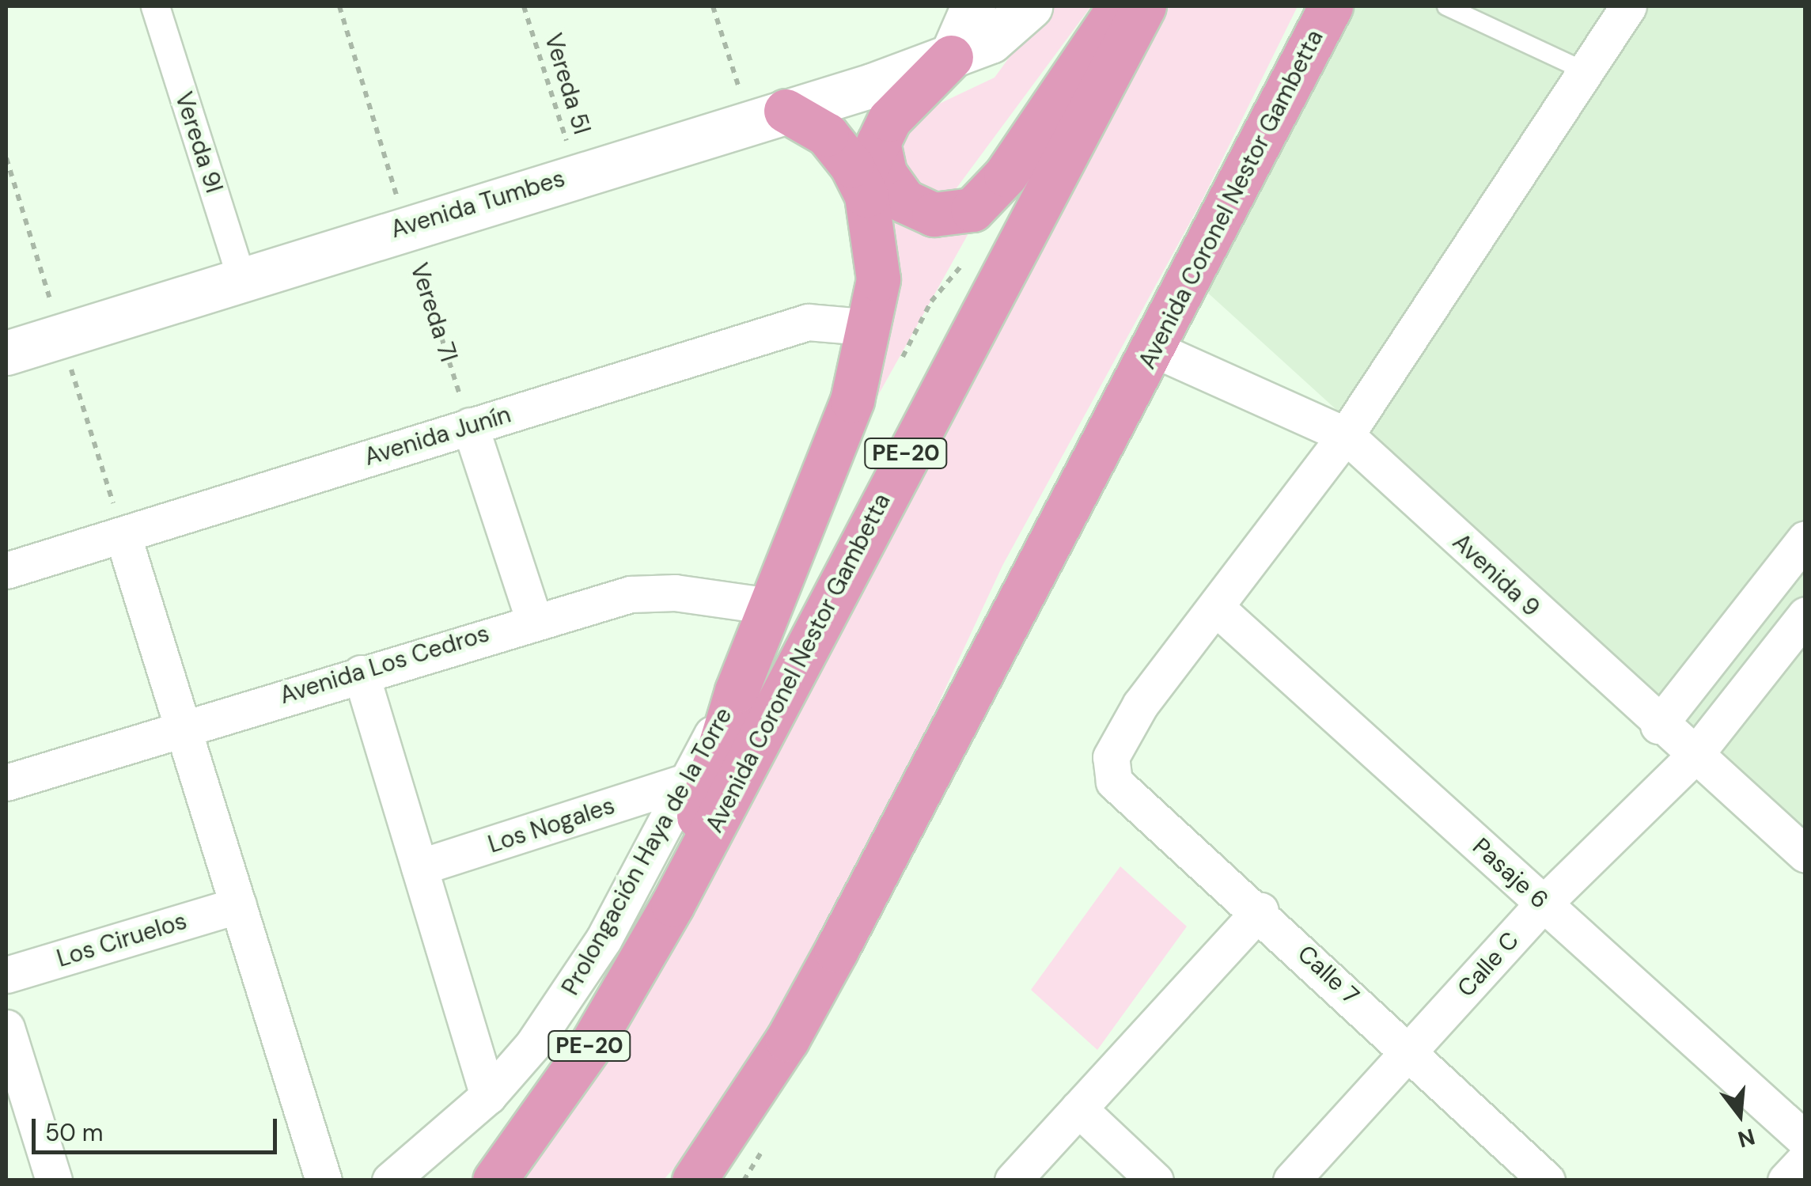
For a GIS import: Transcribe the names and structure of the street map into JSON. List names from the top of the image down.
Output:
{
  "streets": {
    "highway": ["Avenida Coronel Nestor Gambetta", "PE-20"],
    "street": [
      "Vereda 9I",
      "Avenida Tumbes",
      "Avenida Junín",
      "Avenida 9",
      "Avenida Los Cedros",
      "Los Nogales",
      "Prolongación Haya de la Torre",
      "Pasaje 6",
      "Los Ciruelos",
      "Calle C",
      "Calle 7"
    ],
    "path": ["Vereda 5I", "Vereda 7I"]
  },
  "crossings": [
    ["Vereda 5I", "Avenida Tumbes"],
    ["Vereda 9I", "Avenida Tumbes"],
    ["Avenida Coronel Nestor Gambetta", "Avenida 9"],
    ["Avenida Tumbes", "Vereda 7I"],
    ["Vereda 7I", "Avenida Junín"],
    ["Avenida 9", "Calle C"],
    ["Los Nogales", "Prolongación Haya de la Torre"],
    ["Pasaje 6", "Calle C"],
    ["Pasaje 6", "Calle 7"],
    ["Calle C", "Calle 7"]
  ],
  "scale_bar": "50 m",
  "north": "bottom"
}
